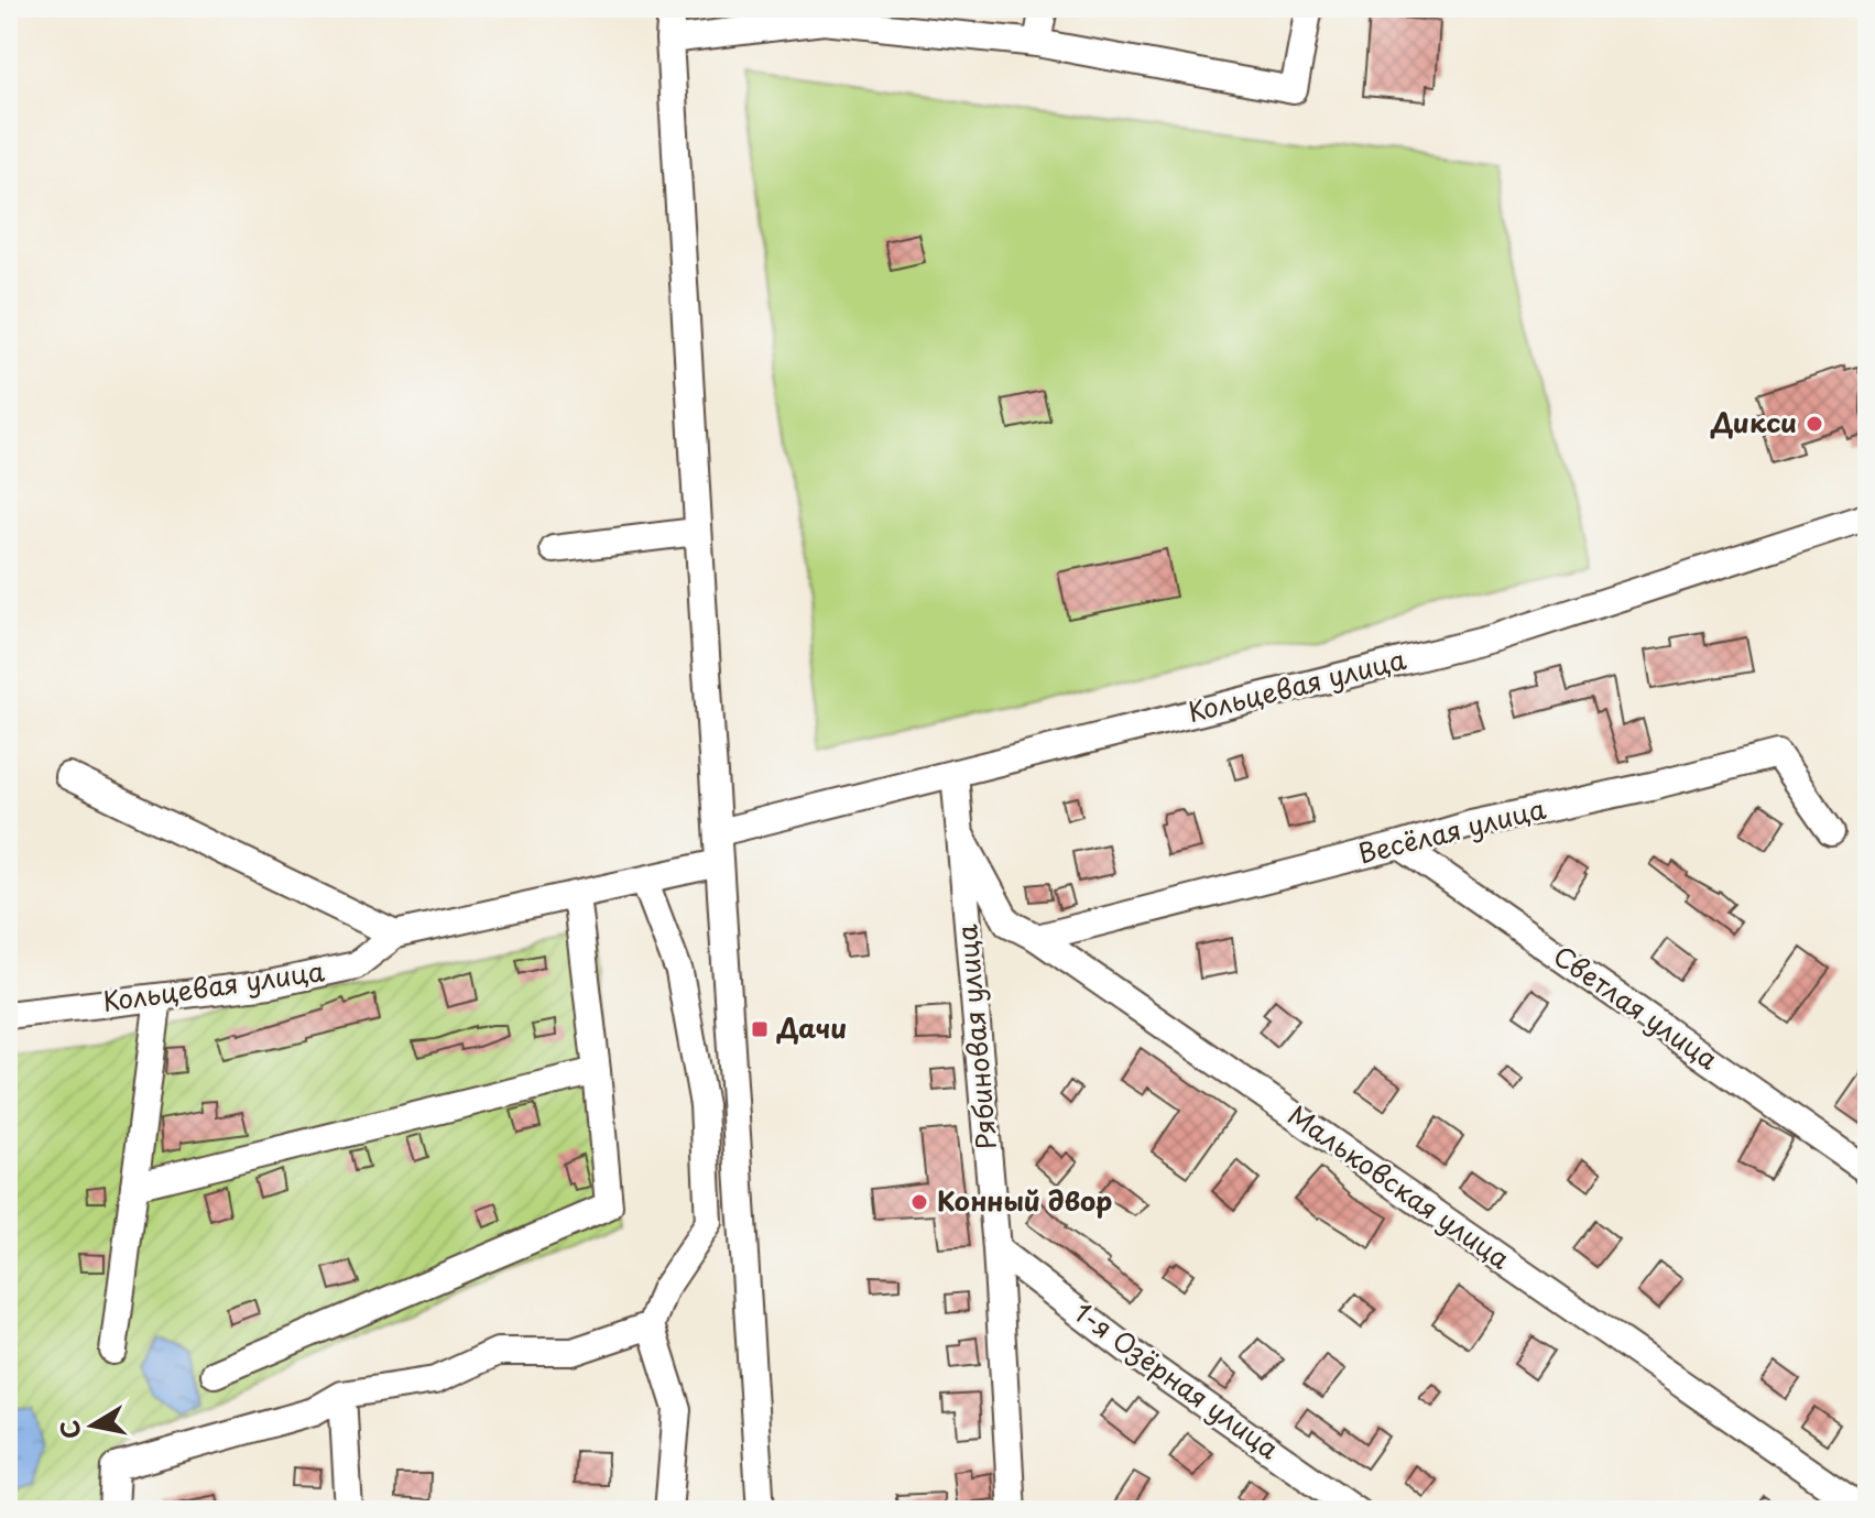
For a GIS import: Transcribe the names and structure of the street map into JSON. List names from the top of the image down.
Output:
{
  "streets": {
    "street": [
      "Кольцевая улица",
      "Весёлая улица",
      "Светлая улица",
      "Рябиновая улица",
      "Мальковская улица",
      "1-я Озёрная улица"
    ]
  },
  "crossings": [
    ["Кольцевая улица", "Рябиновая улица"],
    ["Весёлая улица", "Светлая улица"],
    ["Весёлая улица", "Мальковская улица"],
    ["Рябиновая улица", "Мальковская улица"],
    ["Рябиновая улица", "1-я Озёрная улица"]
  ],
  "places": {
    "other": ["Дикси", "Конный двор"],
    "transit": ["Дачи"]
  },
  "north": "left"
}
